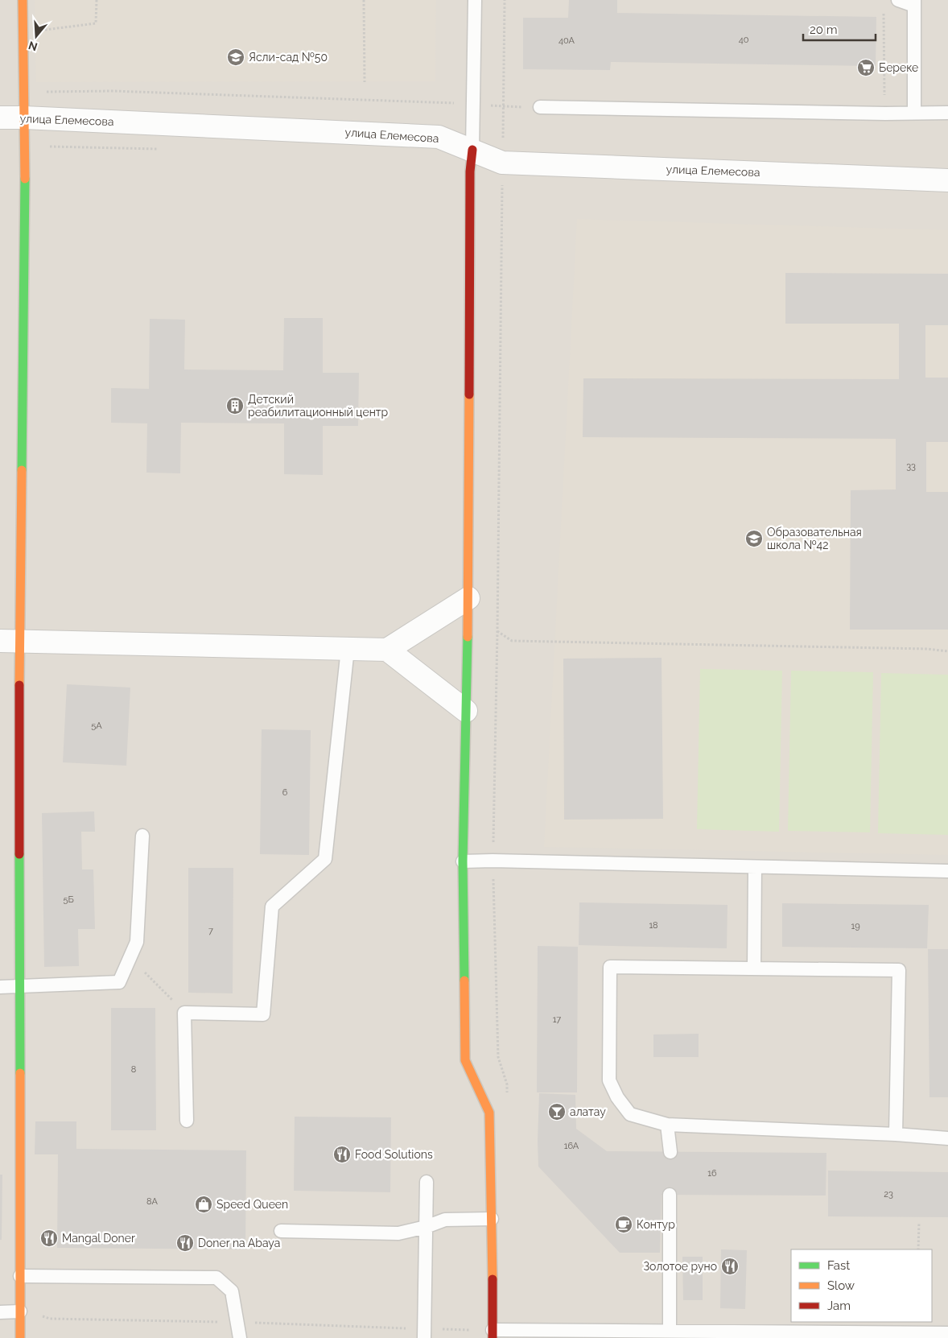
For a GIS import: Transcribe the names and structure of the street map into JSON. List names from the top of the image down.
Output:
{
  "streets": {
    "street": ["улица Елемесова"]
  },
  "places": {
    "school or university": ["Ясли-сад №50", "Образовательная школа №42"],
    "supermarket": ["Береке"],
    "building": ["Детский реабилитационный центр"],
    "bar": ["алатау"],
    "restaurant": [
      "Food Solutions",
      "Mangal Doner",
      "Doner na Abaya",
      "Золотое руно"
    ],
    "shop": ["Speed Queen"],
    "cafe": ["Контур"]
  },
  "house_numbers": [
    "40",
    "40А",
    "33",
    "5А",
    "6",
    "5Б",
    "18",
    "19",
    "7",
    "17",
    "8",
    "16А",
    "16",
    "23",
    "8А"
  ],
  "legend": ["Fast", "Slow", "Jam"],
  "scale_bar": "20 m",
  "north": "bottom"
}
